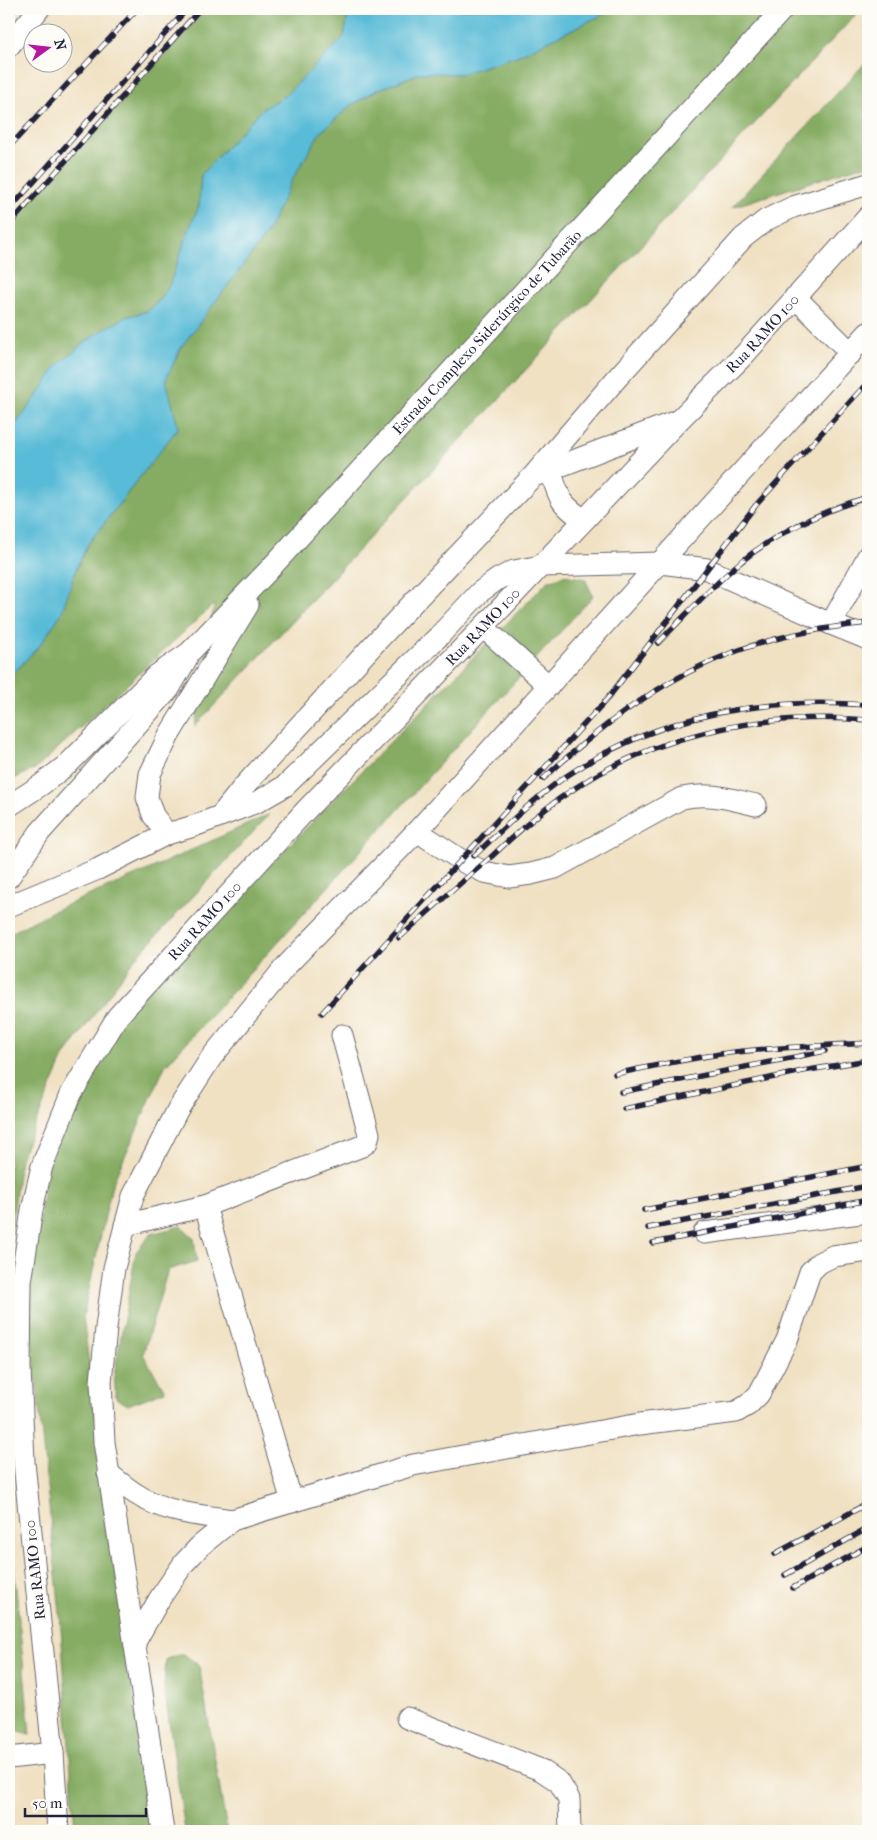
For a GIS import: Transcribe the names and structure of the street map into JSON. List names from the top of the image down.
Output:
{
  "streets": {
    "street": ["Estrada Complexo Siderúrgico de Tubarão", "Rua RAMO 100"]
  },
  "scale_bar": "50 m",
  "north": "right"
}
